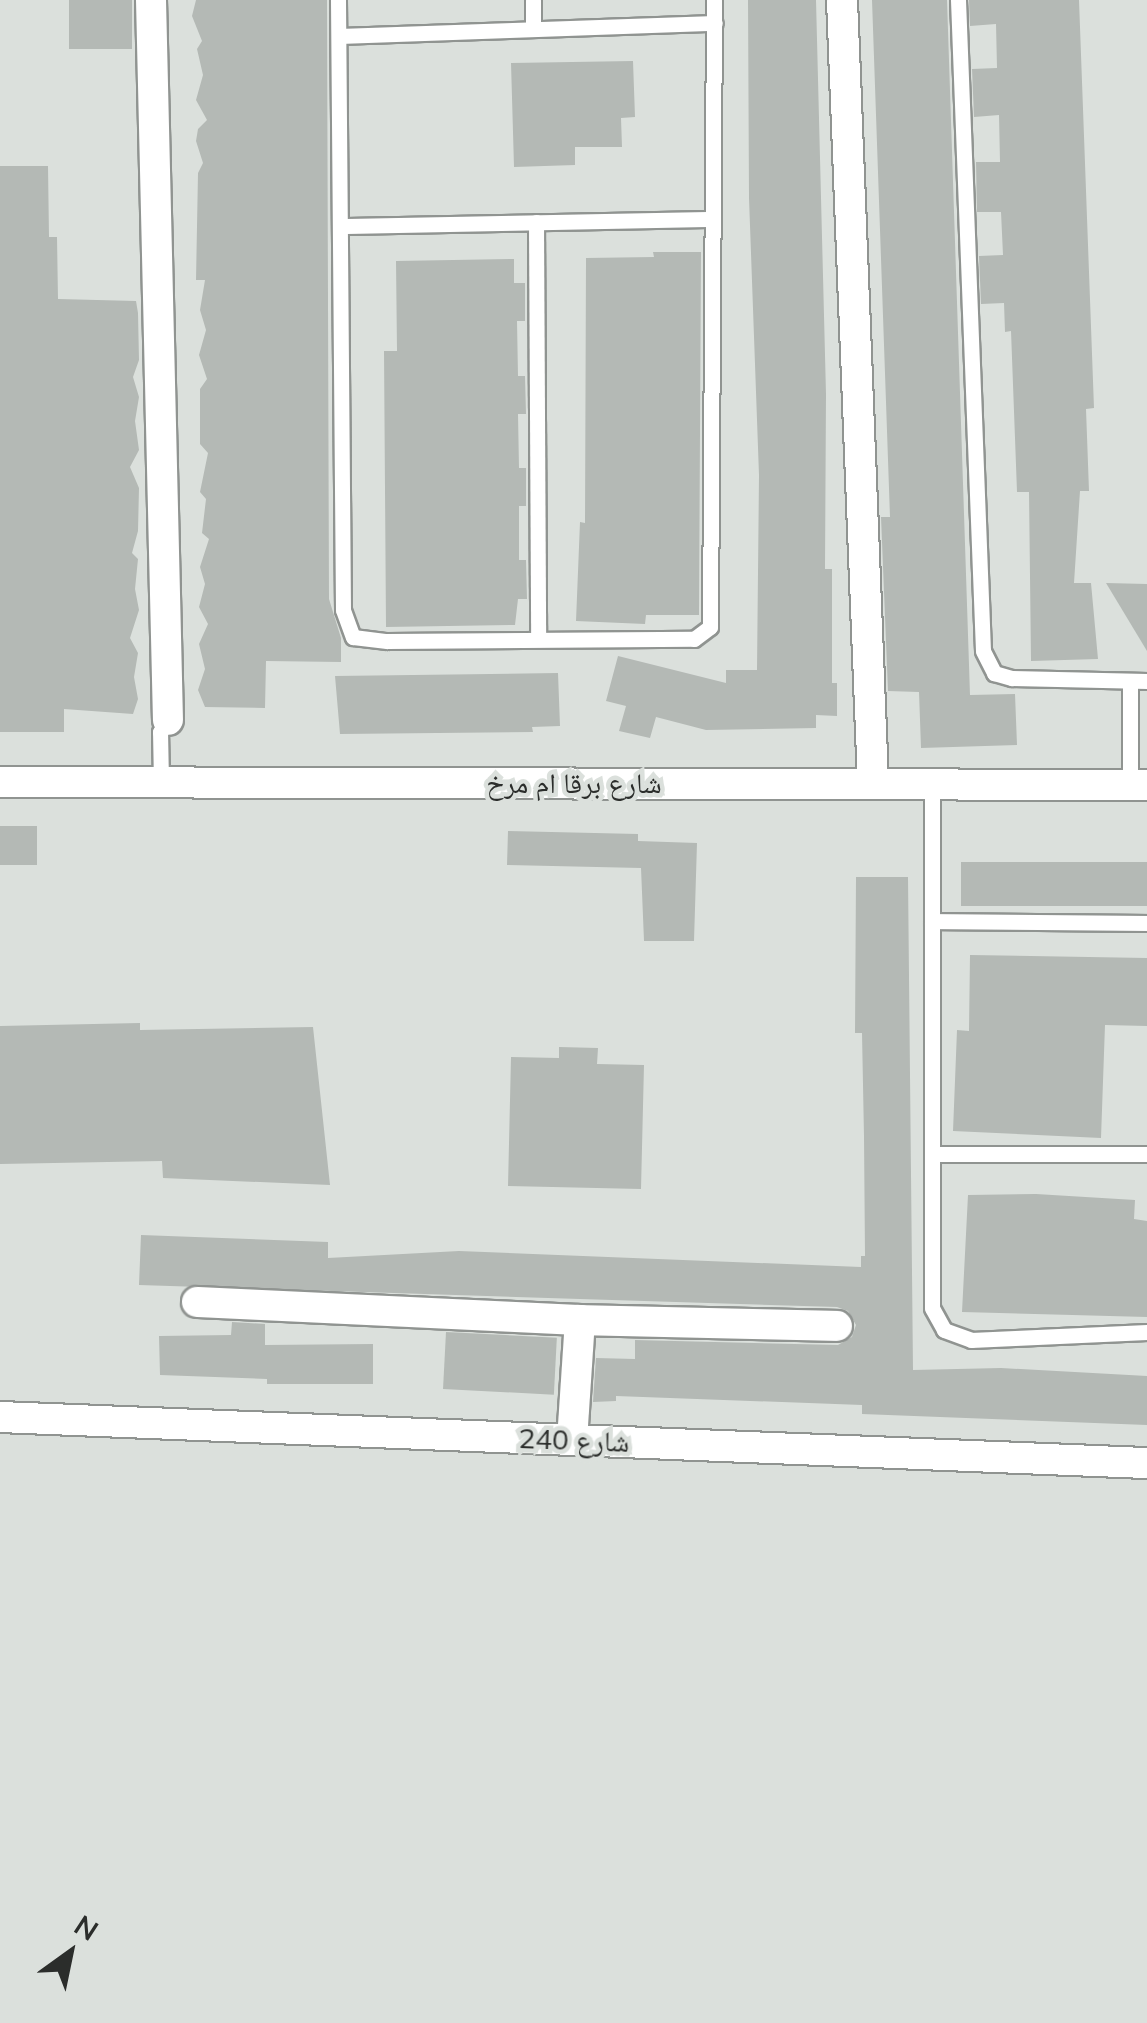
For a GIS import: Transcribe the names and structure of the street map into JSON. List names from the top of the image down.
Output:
{
  "streets": {
    "street": ["شارع برقا ام مرخ", "شارع 240"]
  },
  "north": "top right"
}
